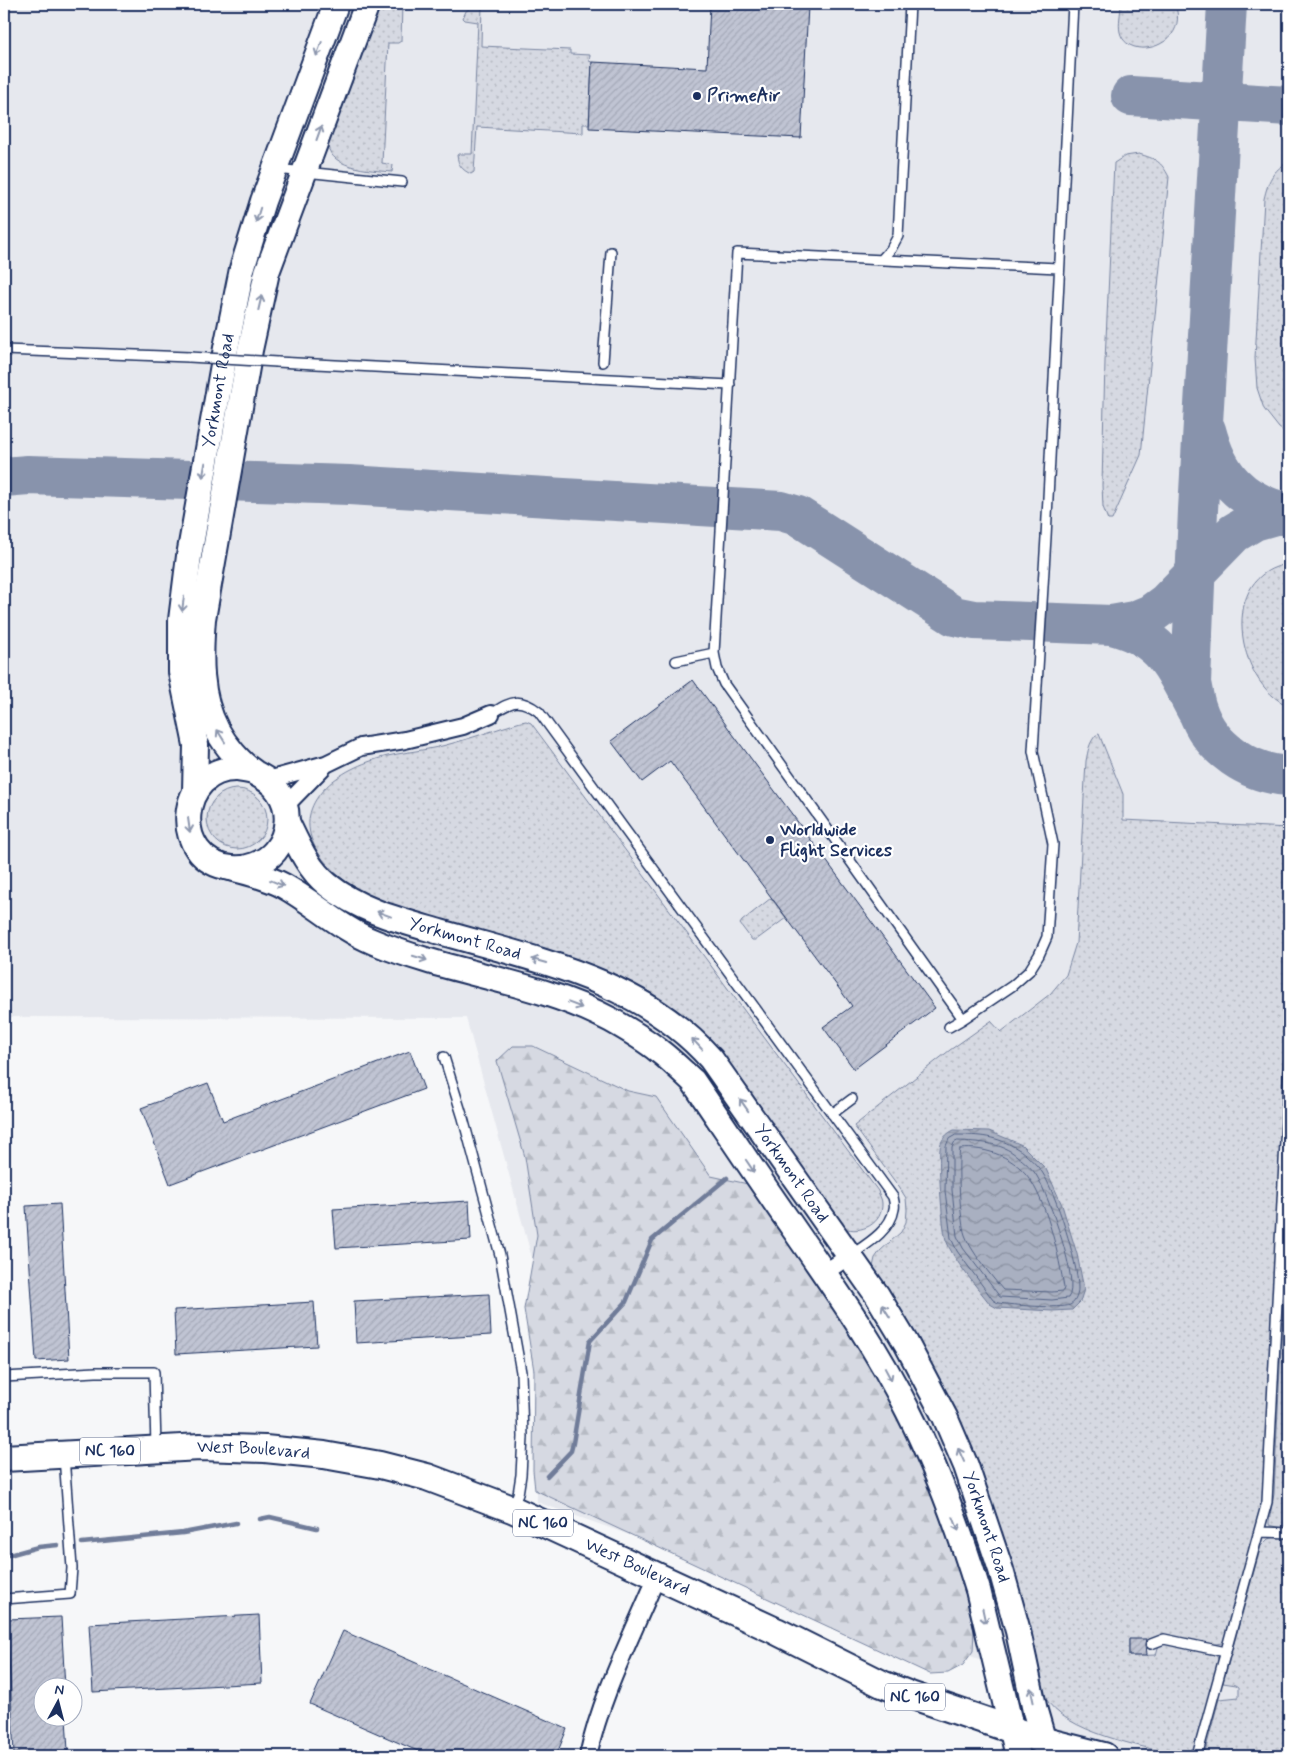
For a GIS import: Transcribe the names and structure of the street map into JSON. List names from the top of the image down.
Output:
{
  "streets": {
    "main road": ["NC 160", "West Boulevard"],
    "street": ["Yorkmont Road"]
  },
  "crossings": [
    ["Yorkmont Road", "West Boulevard"]
  ],
  "places": ["PrimeAir", "Worldwide Flight Services"],
  "north": "top"
}
